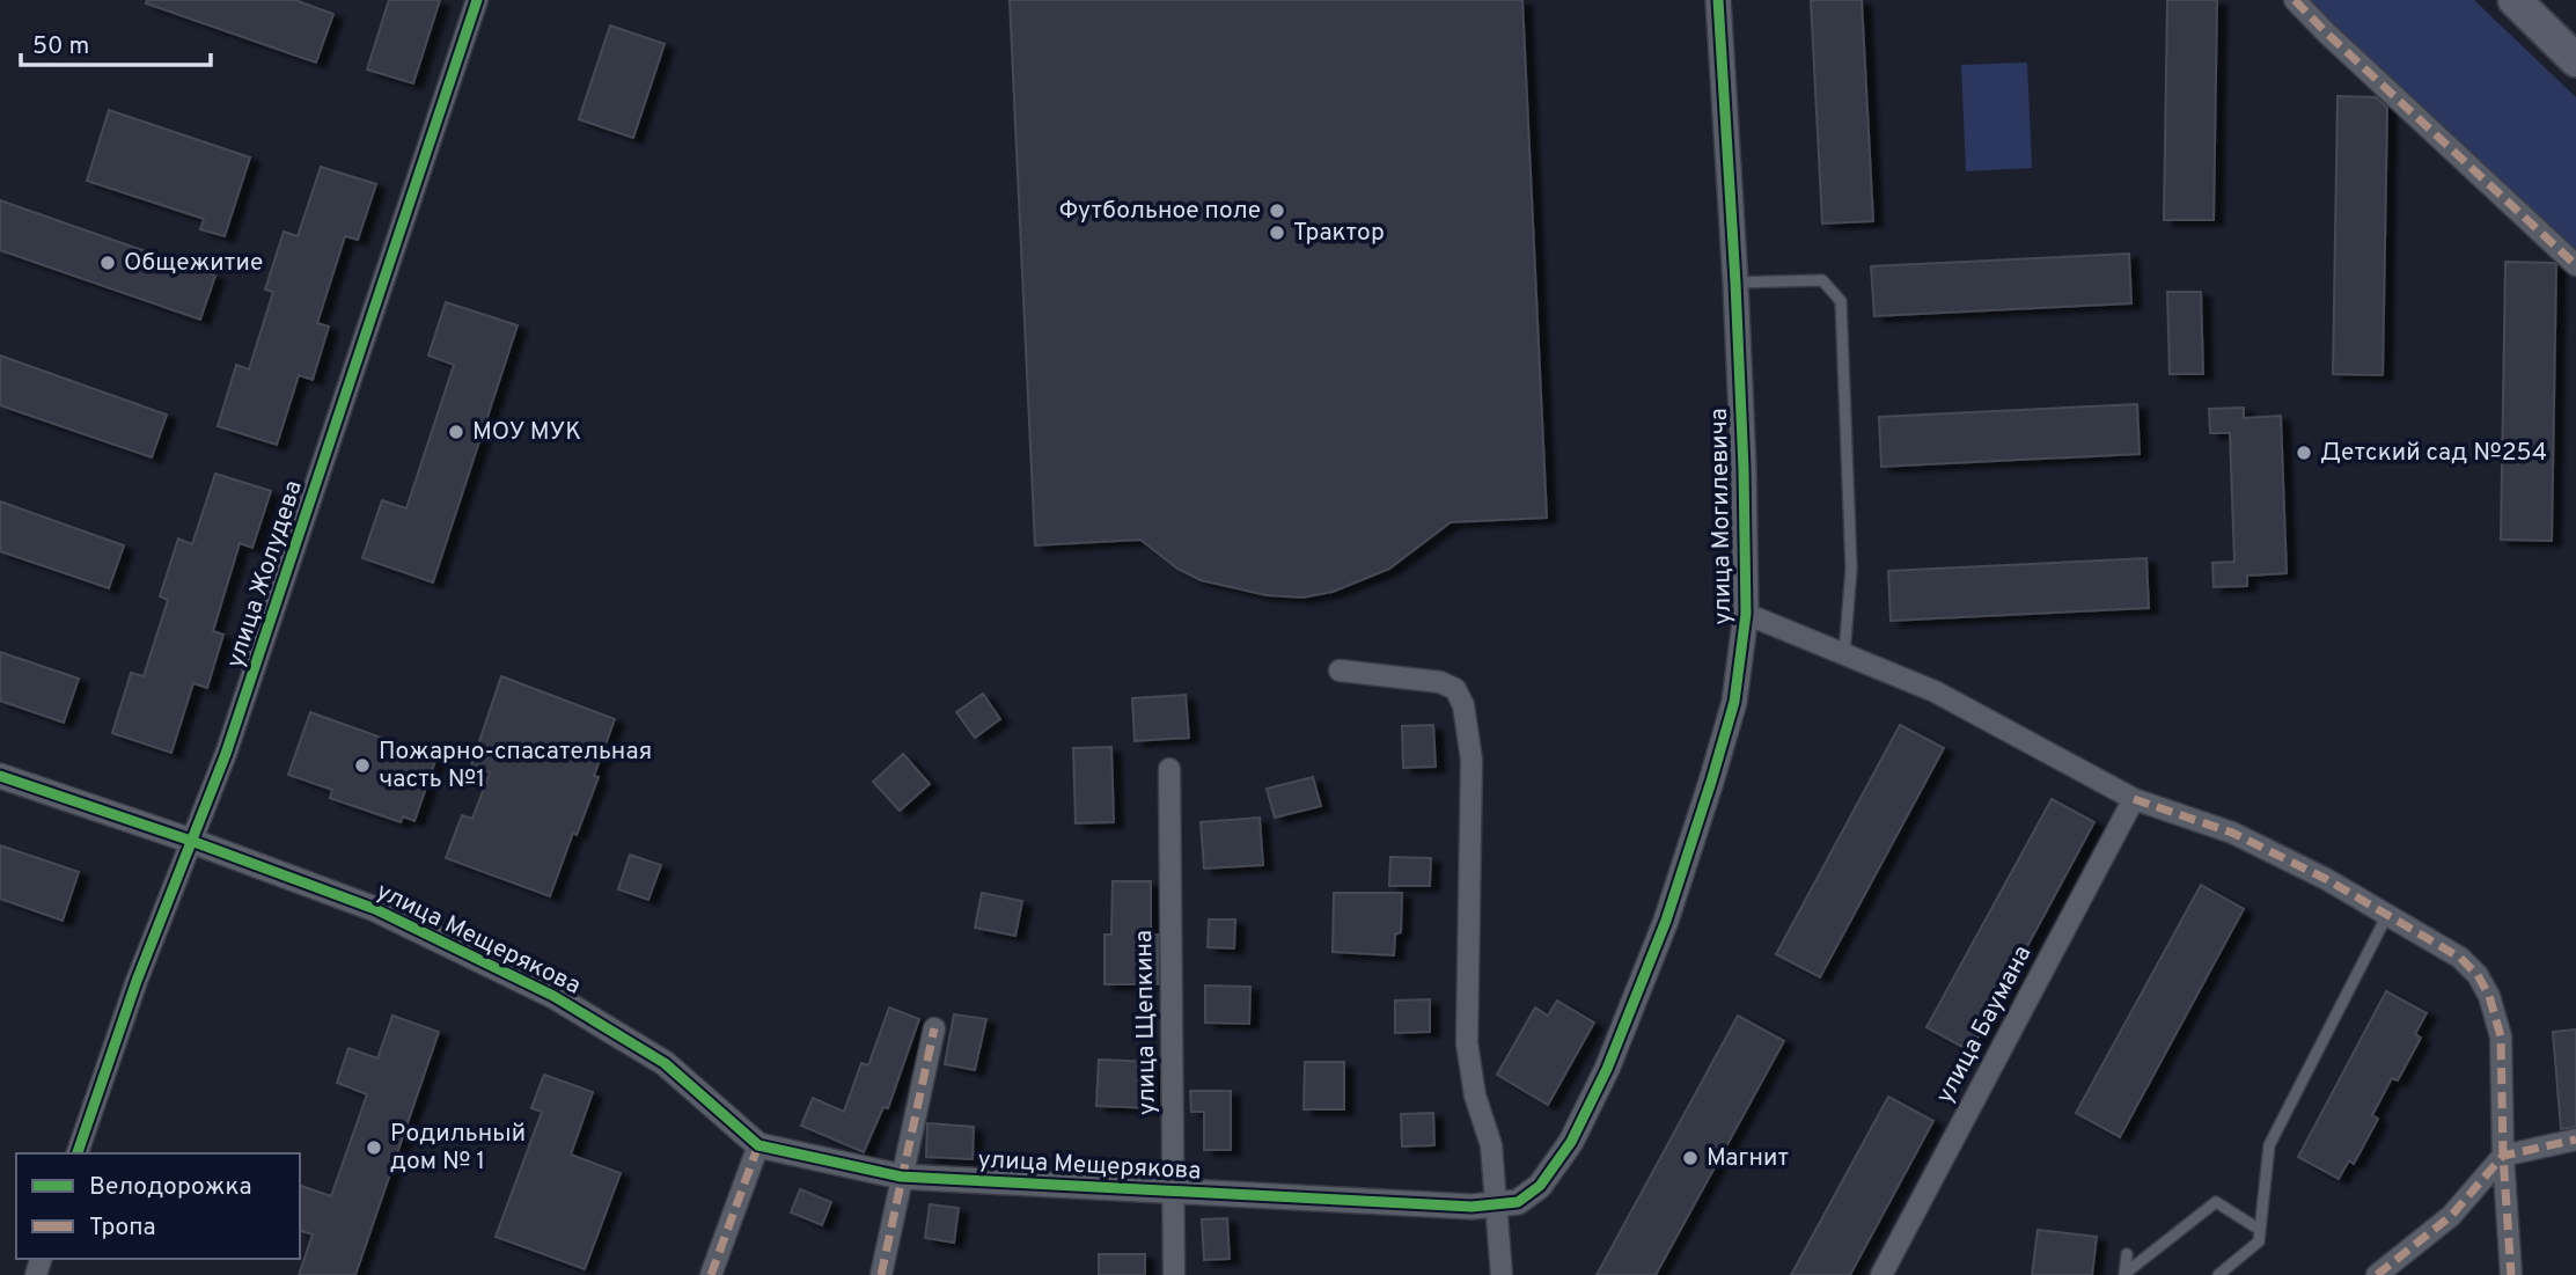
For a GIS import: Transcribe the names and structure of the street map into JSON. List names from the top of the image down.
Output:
{
  "streets": {
    "street": [
      "улица Могилевича",
      "улица Жолудева",
      "улица Мещерякова",
      "улица Щепкина",
      "улица Баумана"
    ]
  },
  "crossings": [
    ["улица Могилевича", "улица Мещерякова"],
    ["улица Жолудева", "улица Мещерякова"],
    ["улица Мещерякова", "улица Щепкина"]
  ],
  "places": [
    "Футбольное поле",
    "Трактор",
    "Общежитие",
    "МОУ МУК",
    "Детский сад №254",
    "Пожарно-спасательная часть №1",
    "Родильный дом № 1",
    "Магнит"
  ],
  "legend": ["Велодорожка", "Тропа"],
  "scale_bar": "50 m"
}
